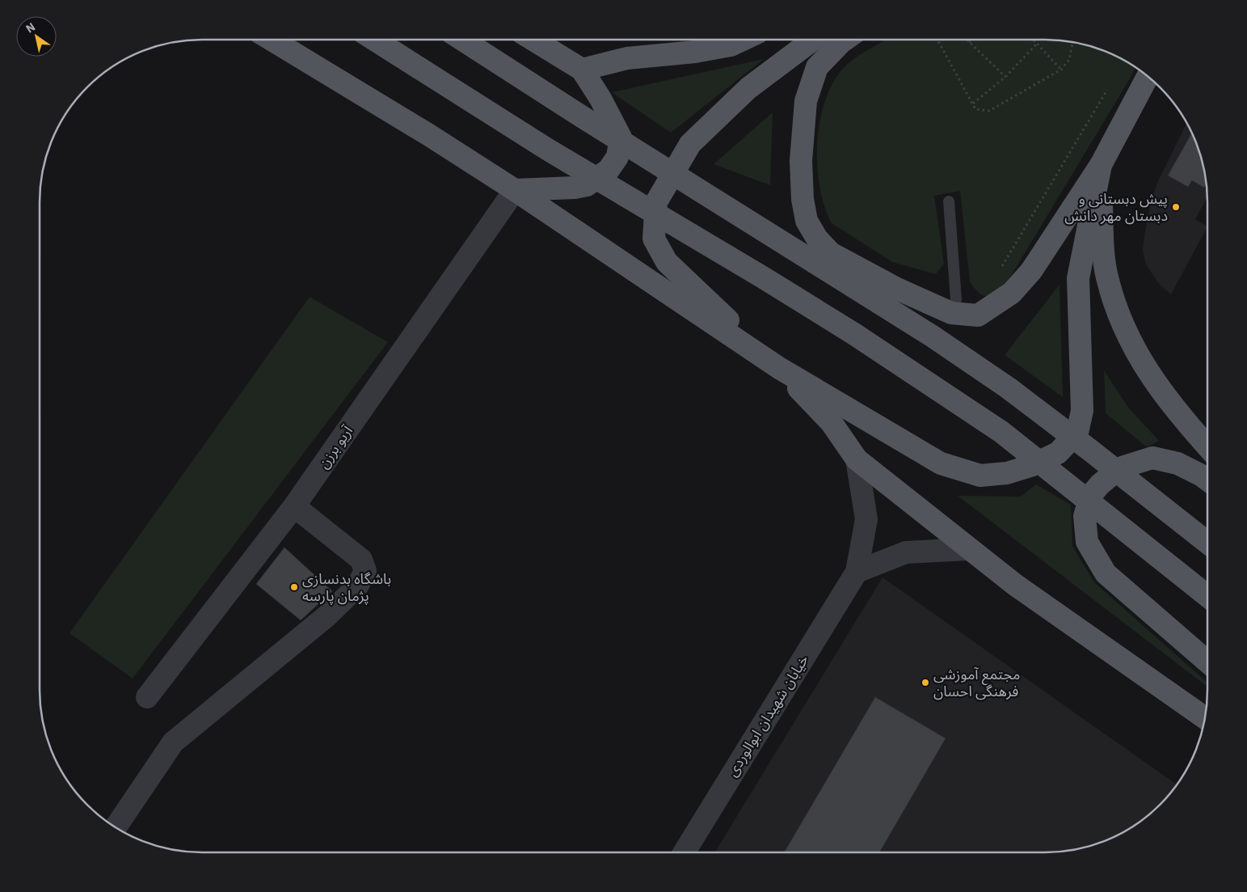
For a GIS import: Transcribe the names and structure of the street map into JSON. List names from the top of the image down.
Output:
{
  "streets": {
    "street": ["آریو برزن", "خیابان شهیدان ابوالوردی"]
  },
  "places": ["پیش دبستانی و دبستان مهر دانش", "باشگاه بدنسازی پژمان پارسه", "مجتمع آموزشی فرهنگی احسان"],
  "north": "top left"
}
